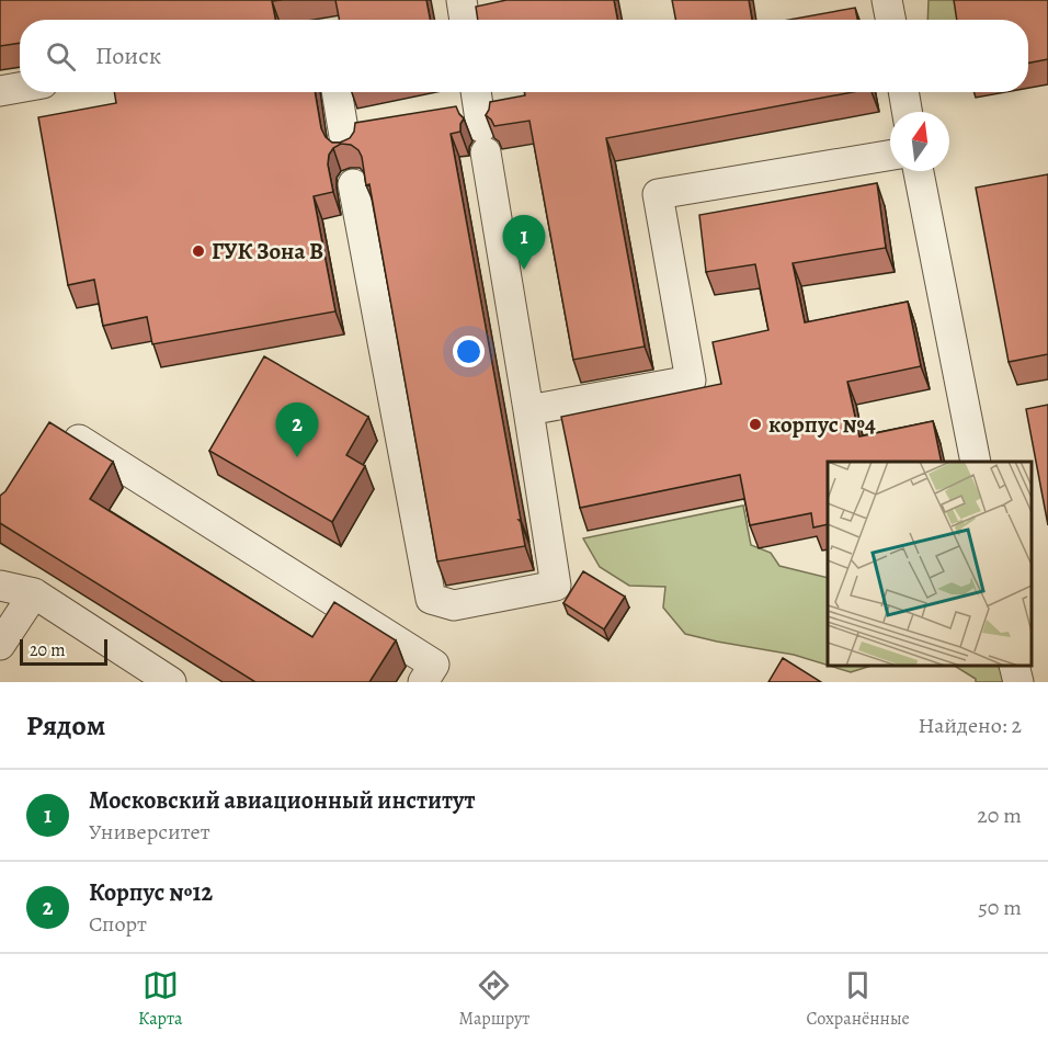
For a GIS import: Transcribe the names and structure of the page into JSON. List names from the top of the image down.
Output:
{
  "places": ["ГУК Зона В", "корпус №4"],
  "scale_bar": "20 m",
  "north": "top",
  "page": {
    "search": "Поиск",
    "pins": ["1", "2"],
    "scale": "20 m",
    "heading": ["Рядом", "Найдено: 2"],
    "list": [
      {
        "mark": "1",
        "name": "Московский авиационный институт",
        "note": "Университет",
        "value": "20 m"
      },
      {
        "mark": "2",
        "name": "Корпус №12",
        "note": "Спорт",
        "value": "50 m"
      }
    ],
    "nav": ["Карта", "Маршрут", "Сохранённые"]
  }
}
